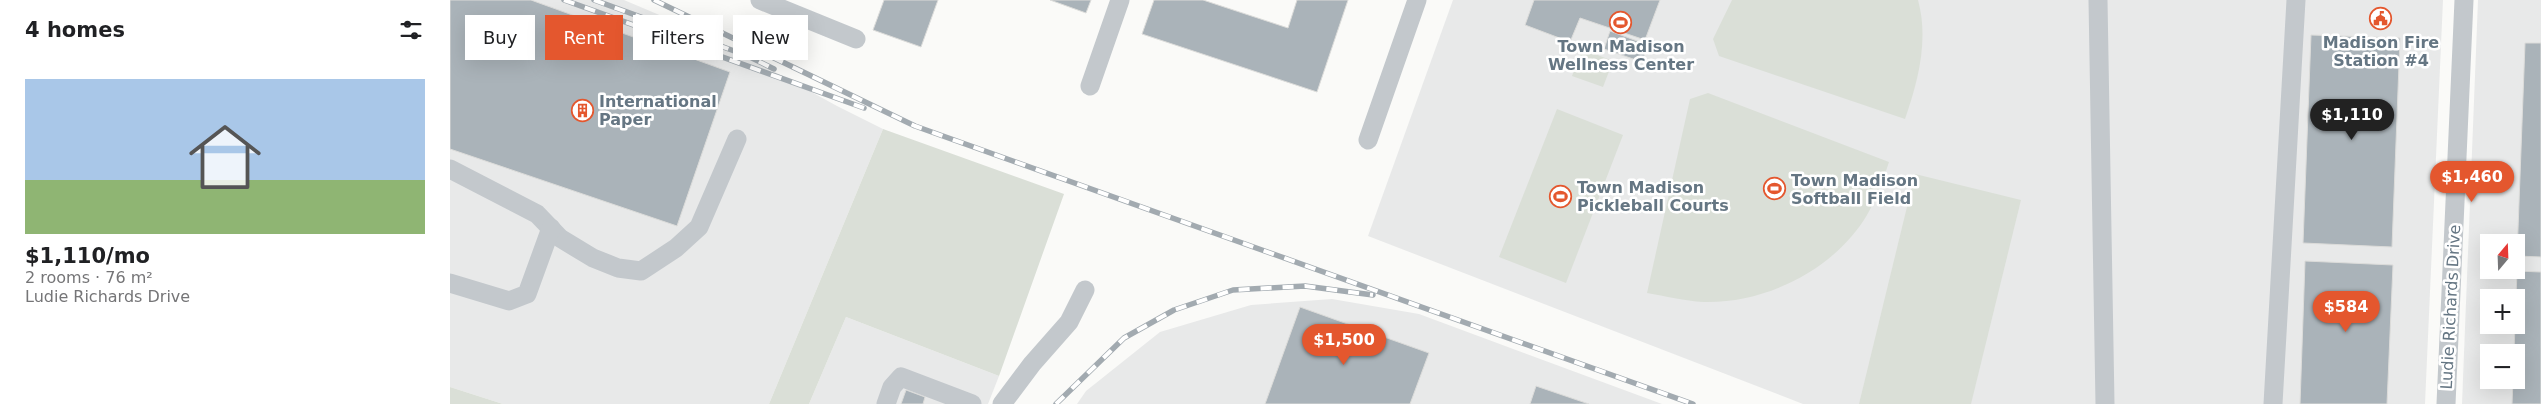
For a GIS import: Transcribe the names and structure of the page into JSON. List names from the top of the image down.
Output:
{
  "streets": {
    "street": ["Ludie Richards Drive"]
  },
  "places": {
    "public building": ["Madison Fire Station #4"],
    "sports": ["Town Madison Wellness Center", "Town Madison Softball Field", "Town Madison Pickleball Courts"],
    "building": ["International Paper"]
  },
  "north": "top",
  "page": {
    "heading": "4 homes",
    "chip": [
      "Buy",
      "Rent",
      "Filters",
      "New"
    ],
    "list": [
      {
        "name": "$1,110/mo",
        "note": "2 rooms · 76 m² · Ludie Richards Drive"
      }
    ],
    "price": [
      "$1,110",
      "$1,460",
      "$584",
      "$1,500"
    ],
    "map_buttons": ["+", "−"]
  }
}
